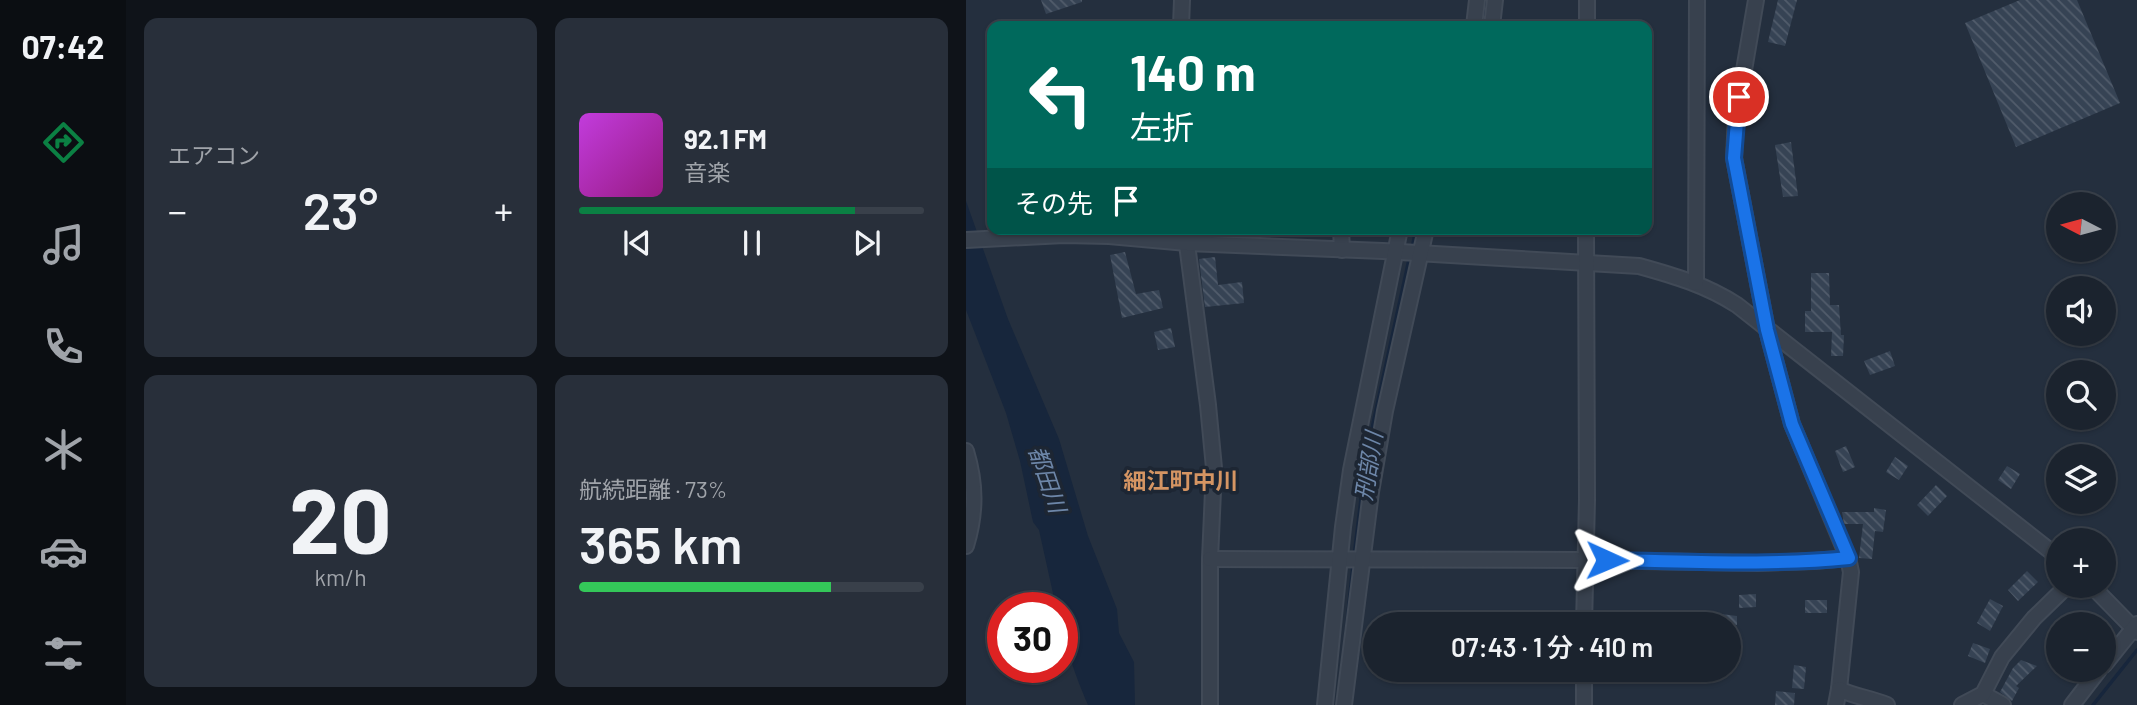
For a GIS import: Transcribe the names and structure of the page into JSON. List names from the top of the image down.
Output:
{
  "districts": ["細江町中川"],
  "water": ["刑部川", "都田川"],
  "north": "left",
  "page": {
    "tabs": "07:42",
    "tile": [
      "エアコン",
      ["20", "km/h"],
      ["航続距離 · 73%", "365 km"]
    ],
    "turn": ["140 m", "左折"],
    "song": ["92.1 FM", "音楽"],
    "then": "その先",
    "heat": ["−", "23°", "+"],
    "map_buttons": ["+", "−"],
    "limit": "30",
    "trip": "07:43 · 1 分 · 410 m"
  }
}
